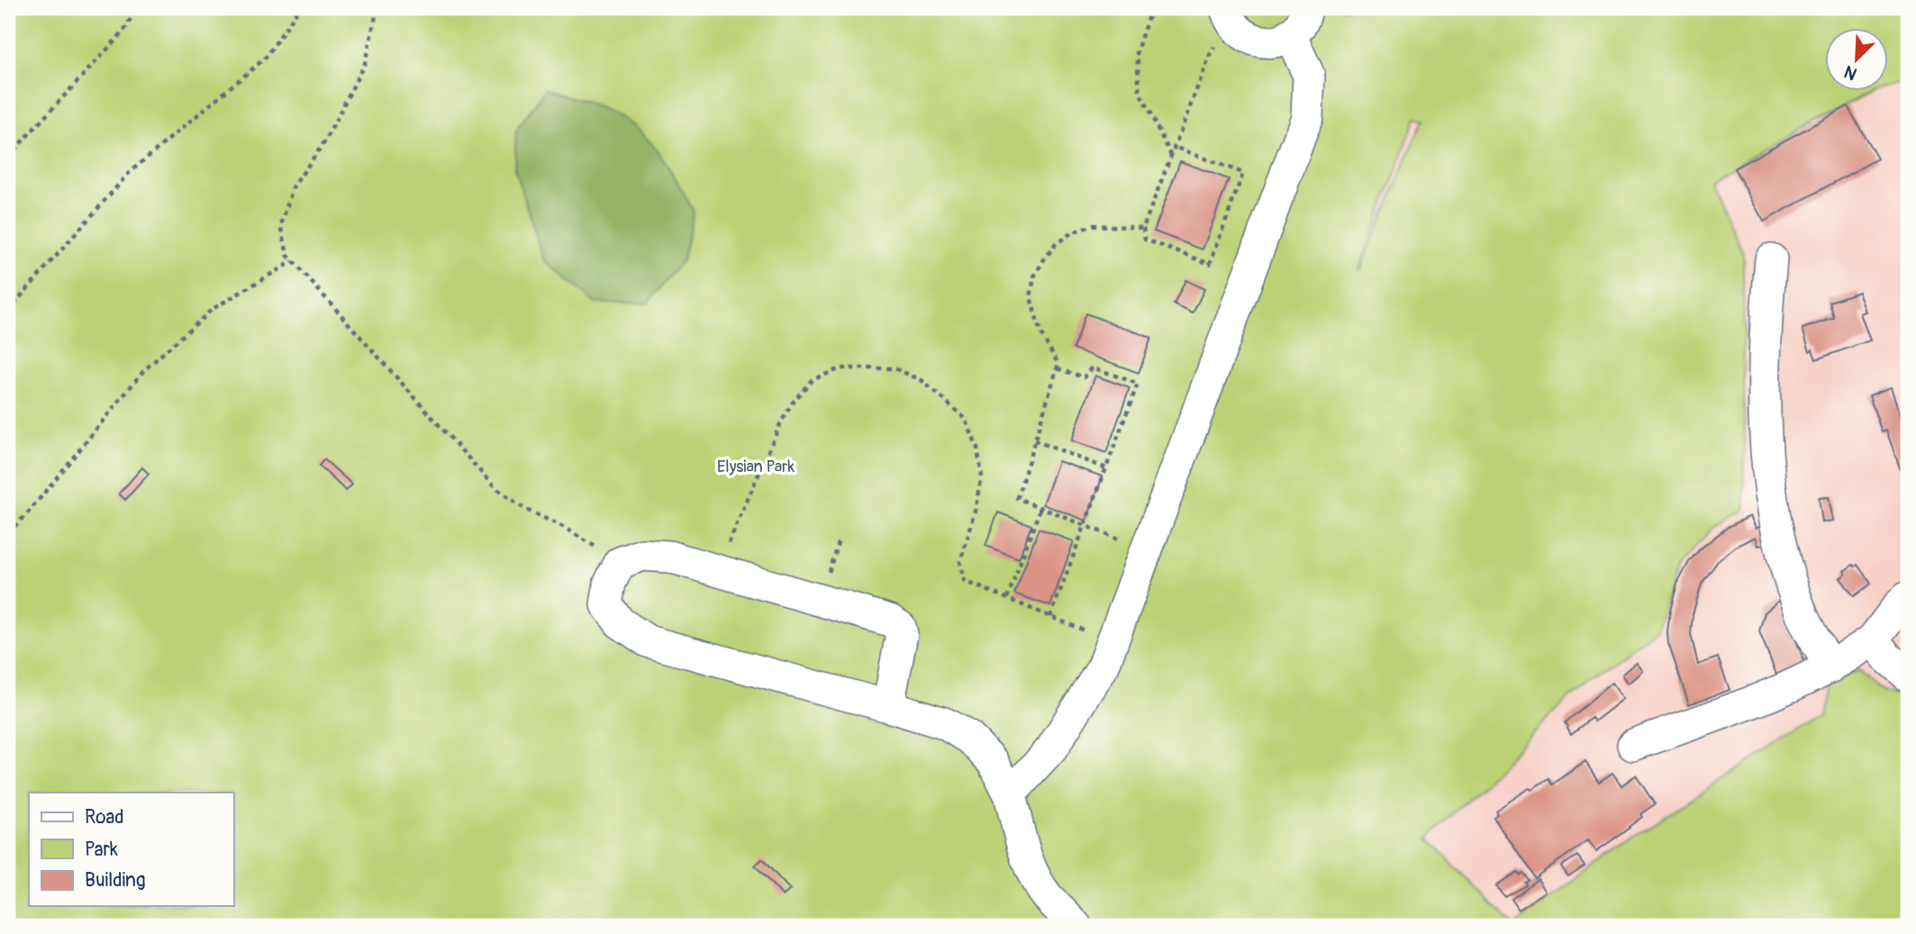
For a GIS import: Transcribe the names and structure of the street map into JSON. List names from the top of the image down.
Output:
{
  "parks": ["Elysian Park"],
  "legend": ["Road", "Park", "Building"],
  "north": "bottom left"
}
